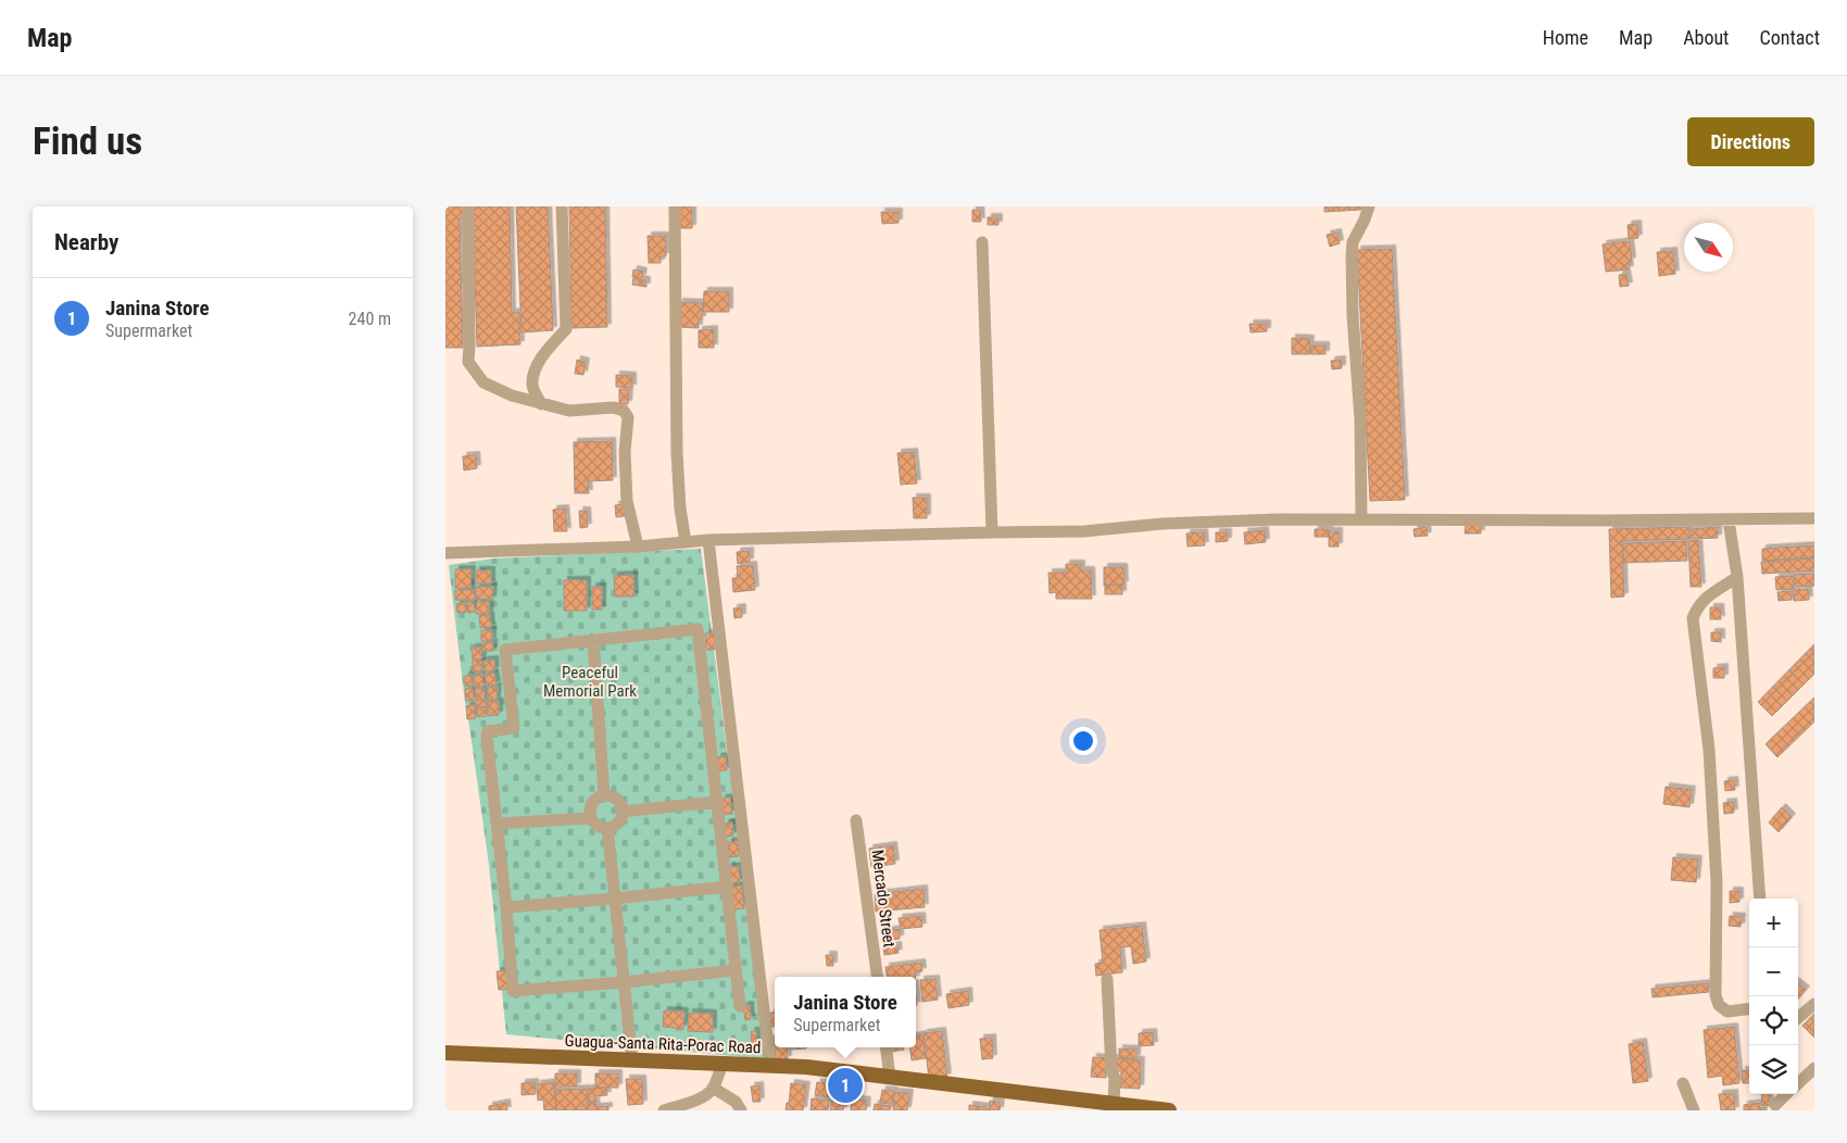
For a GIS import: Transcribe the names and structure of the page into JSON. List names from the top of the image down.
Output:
{
  "streets": {
    "main road": ["Guagua-Santa Rita-Porac Road"],
    "street": ["Mercado Street"]
  },
  "parks": ["Peaceful Memorial Park"],
  "north": "bottom right",
  "page": {
    "header": "Map",
    "nav": [
      "Home",
      "Map",
      "About",
      "Contact"
    ],
    "buttons": "Directions",
    "title": "Find us",
    "heading": "Nearby",
    "list": [
      {
        "mark": "1",
        "name": "Janina Store",
        "note": "Supermarket",
        "value": "240 m"
      }
    ],
    "map_buttons": ["+", "−"],
    "popup": ["Janina Store", "Supermarket"],
    "pins": "1"
  }
}
